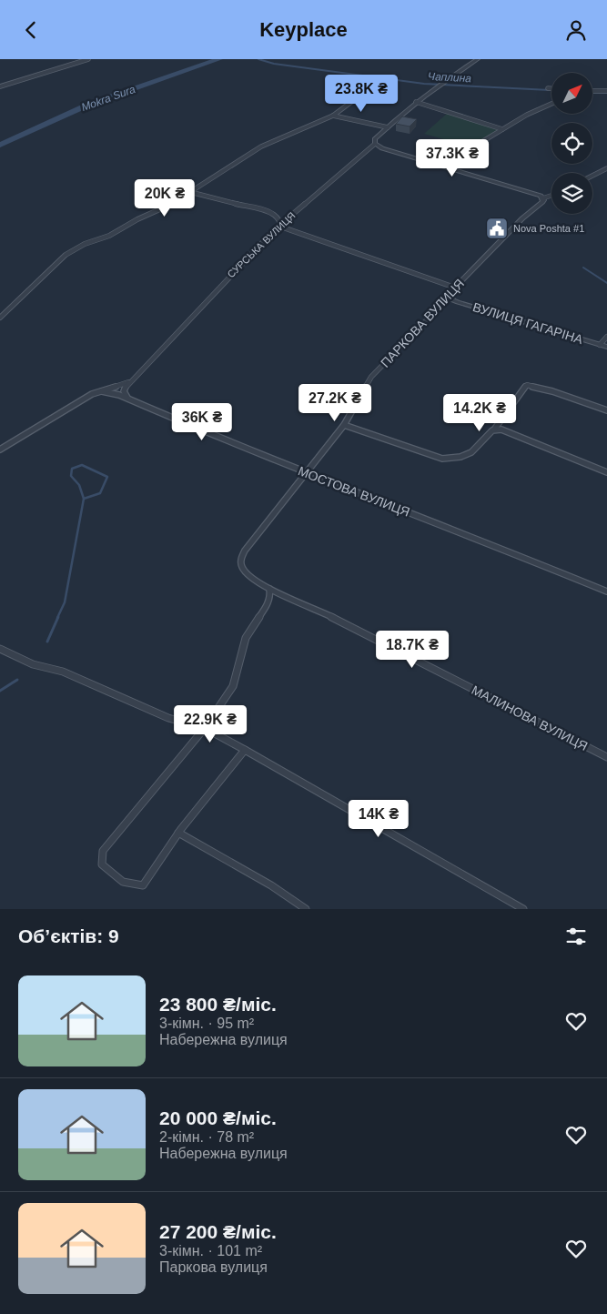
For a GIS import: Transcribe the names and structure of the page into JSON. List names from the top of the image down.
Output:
{
  "streets": {
    "street": [
      "СУРСЬКА ВУЛИЦЯ",
      "ПАРКОВА ВУЛИЦЯ",
      "ВУЛИЦЯ ГАГАРІНА",
      "МОСТОВА ВУЛИЦЯ",
      "МАЛИНОВА ВУЛИЦЯ"
    ]
  },
  "crossings": [
    ["СУРСЬКА ВУЛИЦЯ", "МОСТОВА ВУЛИЦЯ"],
    ["ПАРКОВА ВУЛИЦЯ", "ВУЛИЦЯ ГАГАРІНА"],
    ["ПАРКОВА ВУЛИЦЯ", "МОСТОВА ВУЛИЦЯ"],
    ["ПАРКОВА ВУЛИЦЯ", "МАЛИНОВА ВУЛИЦЯ"]
  ],
  "water": ["Чаплина", "Mokra Sura"],
  "places": {
    "public building": ["Nova Poshta #1"]
  },
  "north": "top right",
  "page": {
    "header": "Keyplace",
    "price": [
      "23.8K ₴",
      "37.3K ₴",
      "20K ₴",
      "27.2K ₴",
      "14.2K ₴",
      "36K ₴",
      "18.7K ₴",
      "22.9K ₴",
      "14K ₴"
    ],
    "heading": "Об’єктів: 9",
    "list": [
      {
        "name": "23 800 ₴/міс.",
        "note": "3-кімн. · 95 m² · Набережна вулиця"
      },
      {
        "name": "20 000 ₴/міс.",
        "note": "2-кімн. · 78 m² · Набережна вулиця"
      },
      {
        "name": "27 200 ₴/міс.",
        "note": "3-кімн. · 101 m² · Паркова вулиця"
      }
    ]
  }
}
